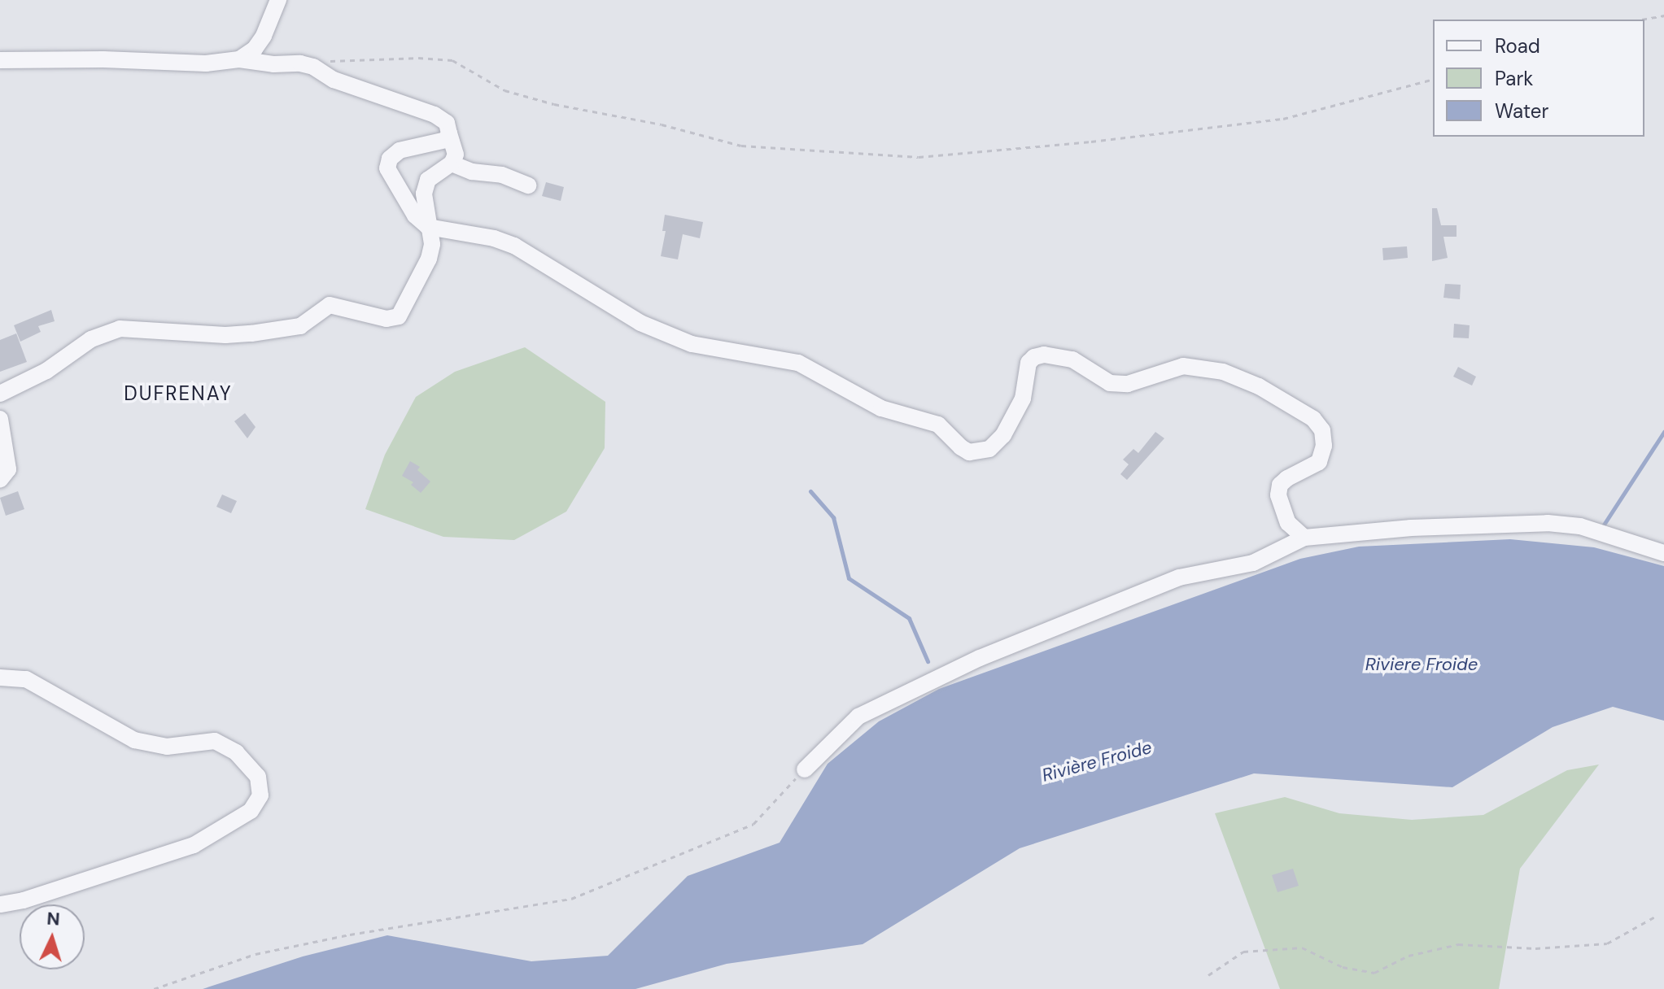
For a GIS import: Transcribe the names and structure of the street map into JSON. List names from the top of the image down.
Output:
{
  "districts": ["DUFRENAY"],
  "water": ["Riviere Froide", "Rivière Froide"],
  "legend": ["Road", "Park", "Water"],
  "north": "top"
}
